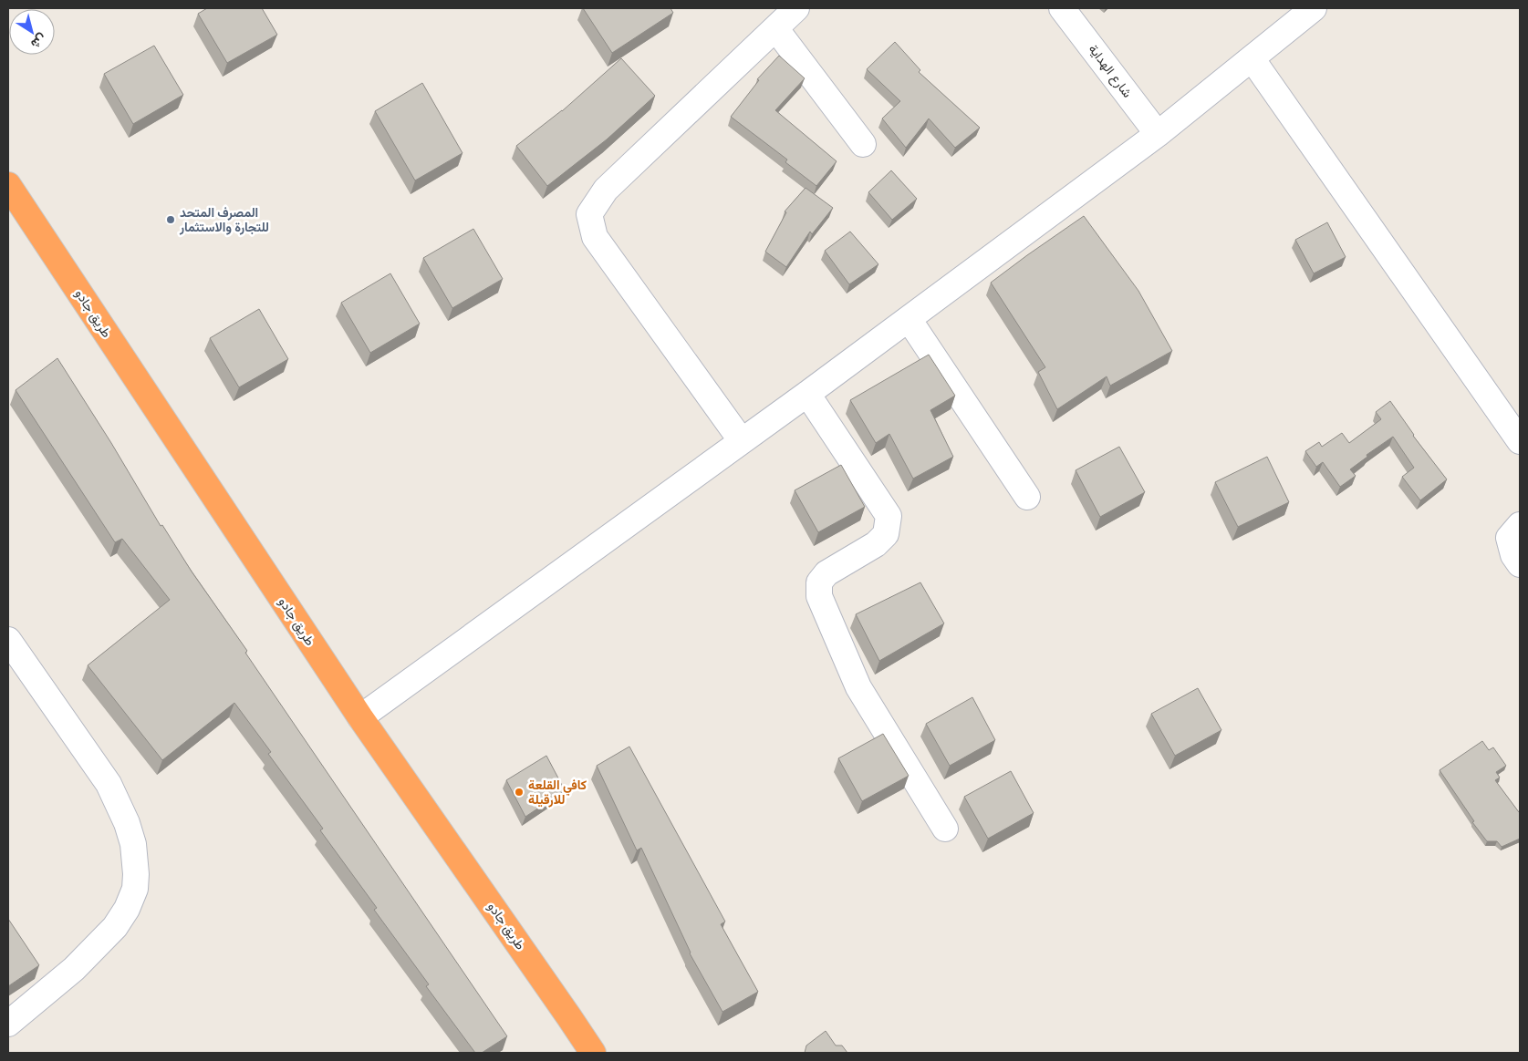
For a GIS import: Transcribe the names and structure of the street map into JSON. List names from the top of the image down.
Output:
{
  "streets": {
    "highway": ["طريق جادو"],
    "street": ["شارع الهداية"]
  },
  "places": ["المصرف المتحد للتجارة والاستثمار", "كافي القلعة للارقيلة"],
  "north": "bottom right"
}
